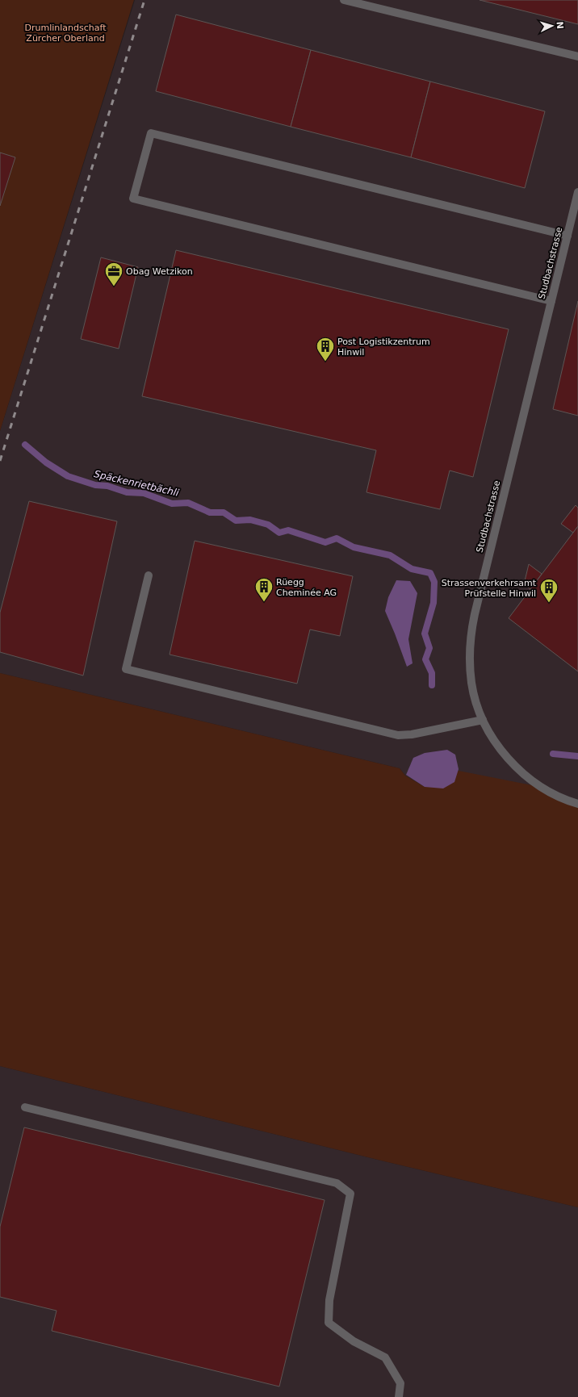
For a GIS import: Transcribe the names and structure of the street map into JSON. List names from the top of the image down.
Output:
{
  "streets": {
    "street": ["Studbachstrasse"]
  },
  "water": ["Späckenrietbächli"],
  "parks": ["Drumlinlandschaft Zürcher Oberland"],
  "places": {
    "office": ["Obag Wetzikon"],
    "building": ["Post Logistikzentrum Hinwil", "Rüegg Cheminée AG", "Strassenverkehrsamt Prüfstelle Hinwil"]
  },
  "north": "right"
}
